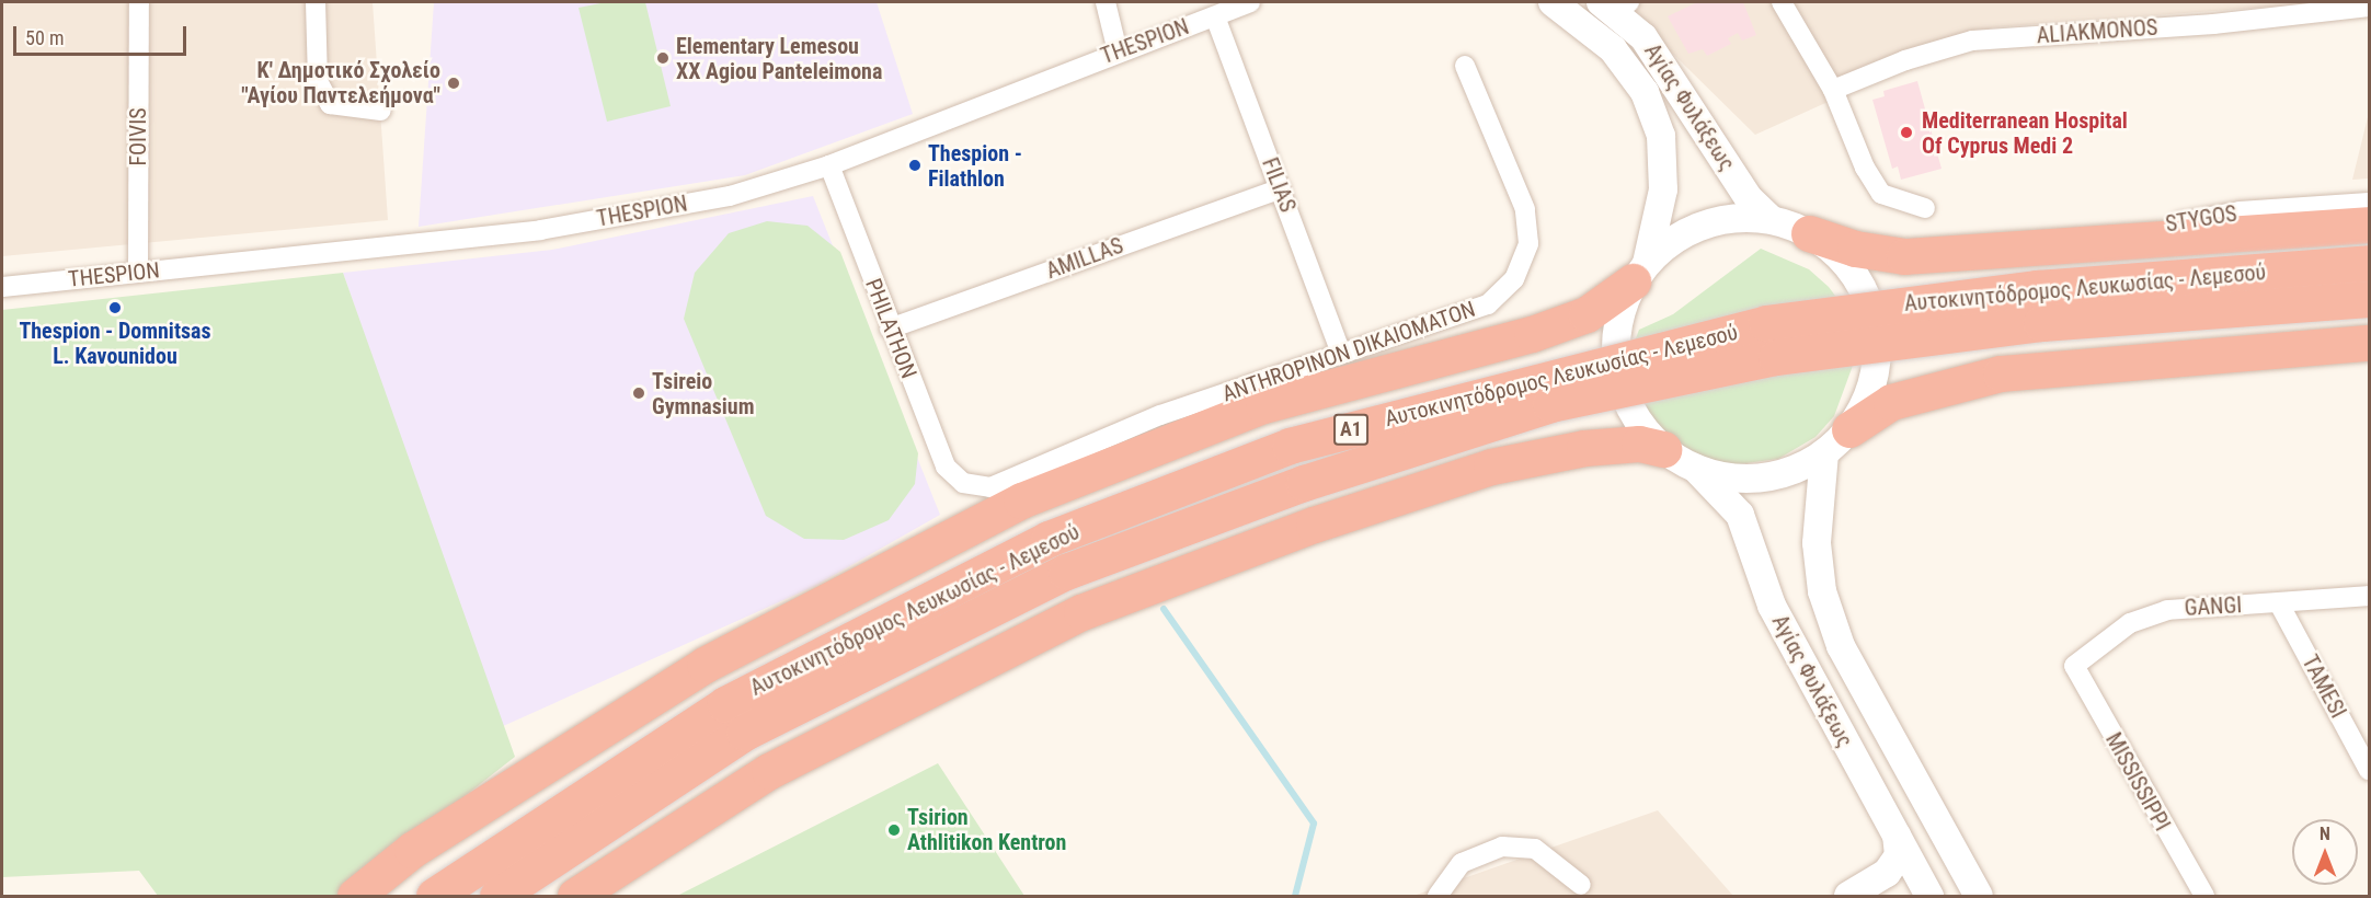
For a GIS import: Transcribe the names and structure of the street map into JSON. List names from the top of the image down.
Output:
{
  "streets": {
    "highway": ["Αυτοκινητόδρομος Λευκωσίας - Λεμεσού", "A1"],
    "main road": ["Αγίας Φυλάξεως"],
    "street": [
      "ALIAKMONOS",
      "THESPION",
      "FOIVIS",
      "FILIAS",
      "STYGOS",
      "AMILLAS",
      "PHILATHON",
      "ANTHROPINON DIKAIOMATON",
      "GANGI",
      "TAMESI",
      "MISSISSIPPI"
    ]
  },
  "crossings": [
    ["THESPION", "FOIVIS"],
    ["THESPION", "FILIAS"],
    ["THESPION", "PHILATHON"],
    ["FILIAS", "AMILLAS"],
    ["FILIAS", "ANTHROPINON DIKAIOMATON"],
    ["AMILLAS", "PHILATHON"],
    ["PHILATHON", "ANTHROPINON DIKAIOMATON"],
    ["GANGI", "TAMESI"],
    ["GANGI", "MISSISSIPPI"]
  ],
  "places": [
    "Elementary Lemesou XX Agiou Panteleimona",
    "Κ' Δημοτικό Σχολείο \"Αγίου Παντελεήμονα\"",
    "Mediterranean Hospital Of Cyprus Medi 2",
    "Thespion - Filathlon",
    "Thespion - Domnitsas L. Kavounidou",
    "Tsireio Gymnasium",
    "Tsirion Athlitikon Kentron"
  ],
  "scale_bar": "50 m",
  "north": "top"
}
